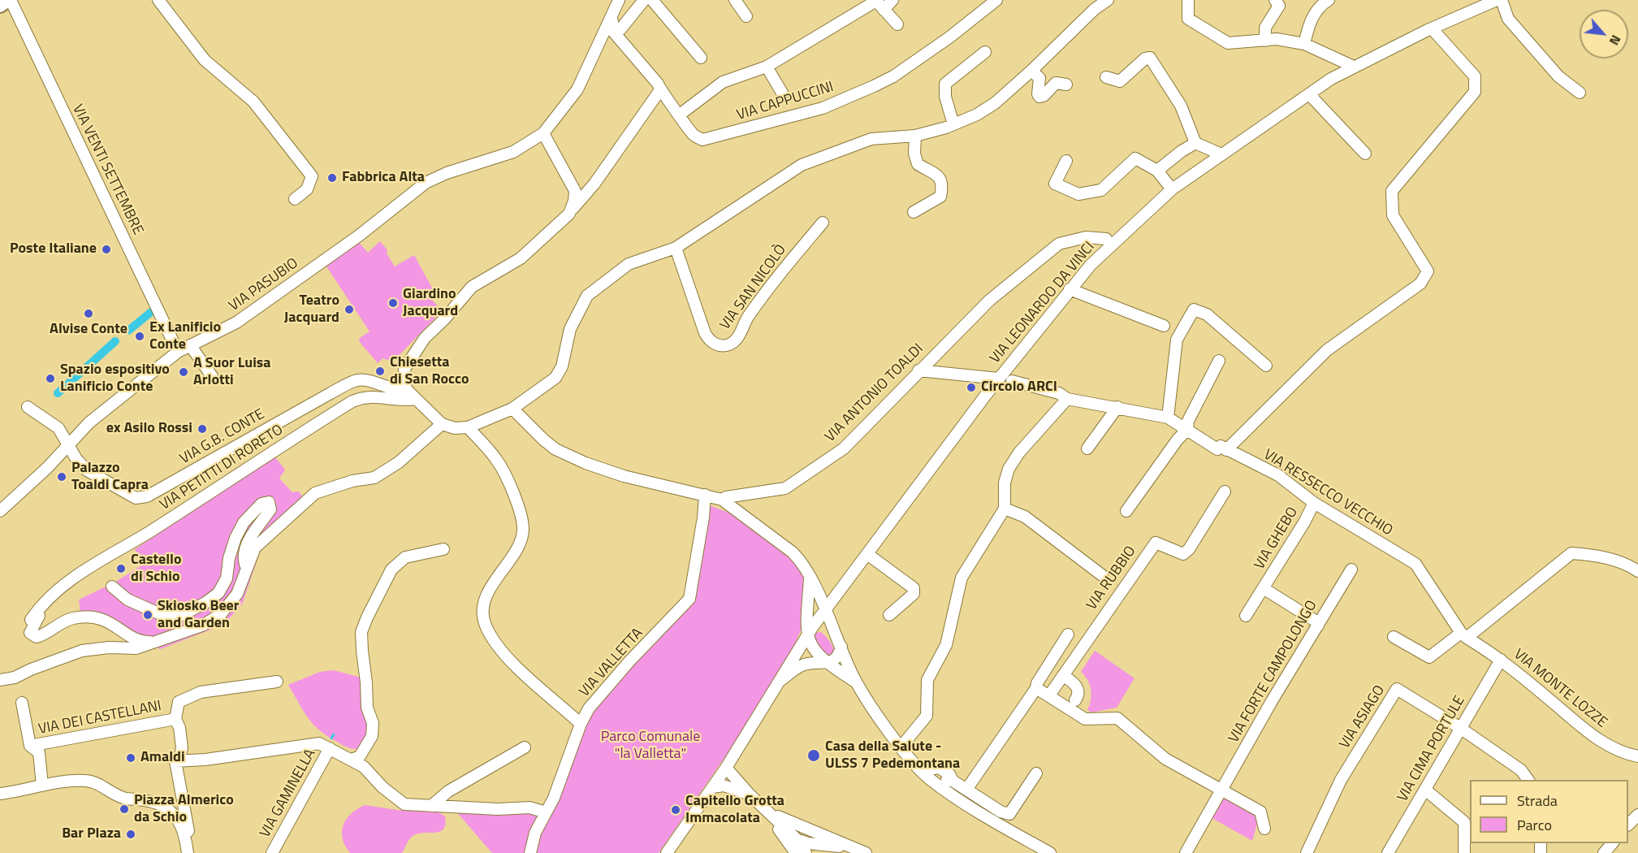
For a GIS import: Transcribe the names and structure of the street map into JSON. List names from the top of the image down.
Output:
{
  "streets": {
    "street": [
      "VIA CAPPUCCINI",
      "VIA VENTI SETTEMBRE",
      "VIA PASUBIO",
      "VIA SAN NICOLÒ",
      "VIA LEONARDO DA VINCI",
      "VIA ANTONIO TOALDI",
      "VIA G.B. CONTE",
      "VIA PETITTI DI RORETO",
      "VIA RESSECCO VECCHIO",
      "VIA GHEBO",
      "VIA RUBBIO",
      "VIA VALLETTA",
      "VIA FORTE CAMPOLONGO",
      "VIA MONTE LOZZE",
      "VIA ASIAGO",
      "VIA DEI CASTELLANI",
      "VIA CIMA PORTULE",
      "VIA GAMINELLA"
    ]
  },
  "crossings": [
    ["VIA VENTI SETTEMBRE", "VIA PASUBIO"],
    ["VIA PASUBIO", "VIA G.B. CONTE"],
    ["VIA ANTONIO TOALDI", "VIA VALLETTA"],
    ["VIA RESSECCO VECCHIO", "VIA GHEBO"],
    ["VIA RESSECCO VECCHIO", "VIA MONTE LOZZE"],
    ["VIA GHEBO", "VIA FORTE CAMPOLONGO"],
    ["VIA MONTE LOZZE", "VIA CIMA PORTULE"],
    ["VIA ASIAGO", "VIA CIMA PORTULE"]
  ],
  "parks": ["Parco Comunale \"la Valletta\""],
  "places": [
    "Fabbrica Alta",
    "Poste Italiane",
    "Giardino Jacquard",
    "Teatro Jacquard",
    "Alvise Conte",
    "Ex Lanificio Conte",
    "Chiesetta di San Rocco",
    "A Suor Luisa Arlotti",
    "Spazio espositivo Lanificio Conte",
    "Circolo ARCI",
    "ex Asilo Rossi",
    "Palazzo Toaldi Capra",
    "Castello di Schio",
    "Skiosko Beer and Garden",
    "Casa della Salute - ULSS 7 Pedemontana",
    "Amaldi",
    "Piazza Almerico da Schio",
    "Capitello Grotta Immacolata",
    "Bar Plaza"
  ],
  "legend": ["Strada", "Parco"],
  "north": "bottom right"
}
